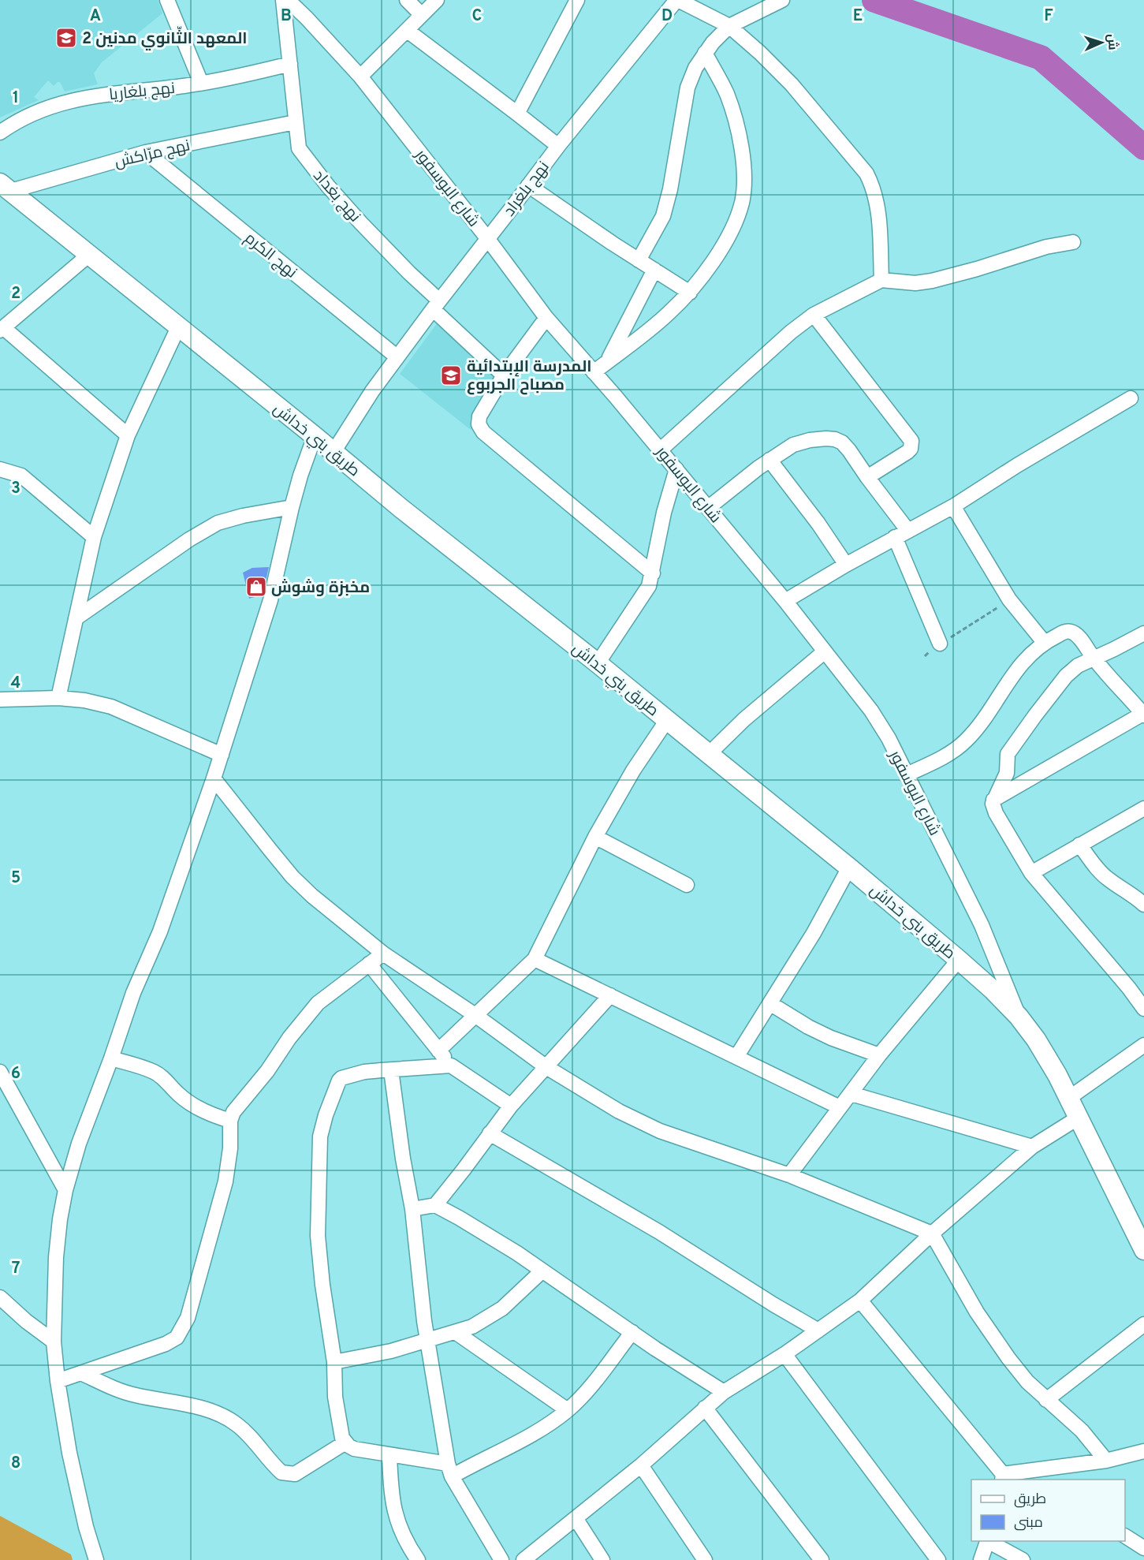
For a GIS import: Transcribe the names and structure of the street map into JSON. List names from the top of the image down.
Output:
{
  "streets": {
    "main road": ["طريق بني خداش"],
    "street": [
      "نهج بلغاريا",
      "نهج مرّاكش",
      "شارع البوسفور",
      "نهج بلغراد",
      "نهج بغداد",
      "نهج الكرم"
    ]
  },
  "crossings": [
    ["نهج بلغاريا", "نهج بغداد"],
    ["نهج مرّاكش", "نهج بغداد"],
    ["نهج مرّاكش", "نهج الكرم"],
    ["نهج مرّاكش", "طريق بني خداش"],
    ["شارع البوسفور", "نهج بلغراد"],
    ["شارع البوسفور", "طريق بني خداش"],
    ["نهج بلغراد", "نهج بغداد"],
    ["نهج بلغراد", "نهج الكرم"],
    ["نهج بلغراد", "طريق بني خداش"]
  ],
  "places": {
    "school or university": ["المعهد الثّانوي مدنين 2", "المدرسة الإبتدائية مصباح الجربوع"],
    "shop": ["مخبزة وشوش"]
  },
  "legend": ["طريق", "مبنى"],
  "north": "right",
  "grid": {
    "columns": [
      "A",
      "B",
      "C",
      "D",
      "E",
      "F"
    ],
    "rows": [
      "1",
      "2",
      "3",
      "4",
      "5",
      "6",
      "7",
      "8"
    ]
  }
}
